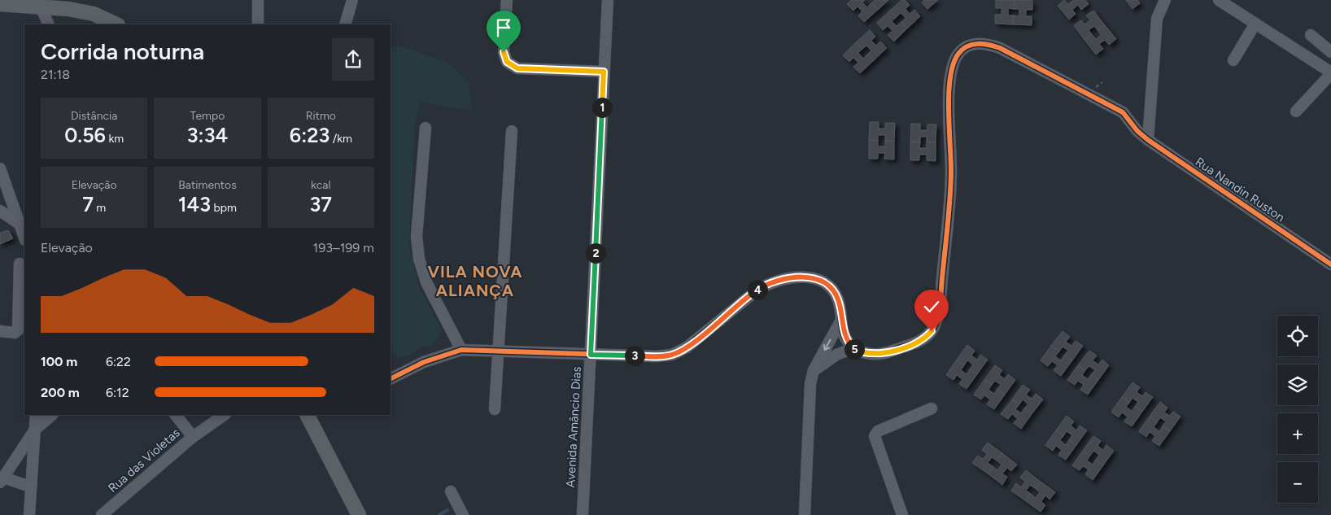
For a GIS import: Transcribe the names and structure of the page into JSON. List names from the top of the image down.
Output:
{
  "streets": {
    "street": ["Rua Nandin Ruston", "Avenida Amâncio Dias", "Rua das Violetas"]
  },
  "districts": ["VILA NOVA ALIANÇA"],
  "page": {
    "heading": ["Corrida noturna", "21:18"],
    "stats": [
      ["Distância", "0.56 km"],
      ["Tempo", "3:34"],
      ["Ritmo", "6:23 /km"],
      ["Elevação", "7 m"],
      ["Batimentos", "143 bpm"],
      ["kcal", "37"]
    ],
    "pins": [
      "1",
      "2",
      "4",
      "5",
      "3"
    ],
    "chart": ["Elevação", "193–199 m"],
    "map_buttons": ["+", "−"],
    "list": [
      {
        "name": "100 m",
        "note": "6:22"
      },
      {
        "name": "200 m",
        "note": "6:12"
      }
    ]
  }
}
